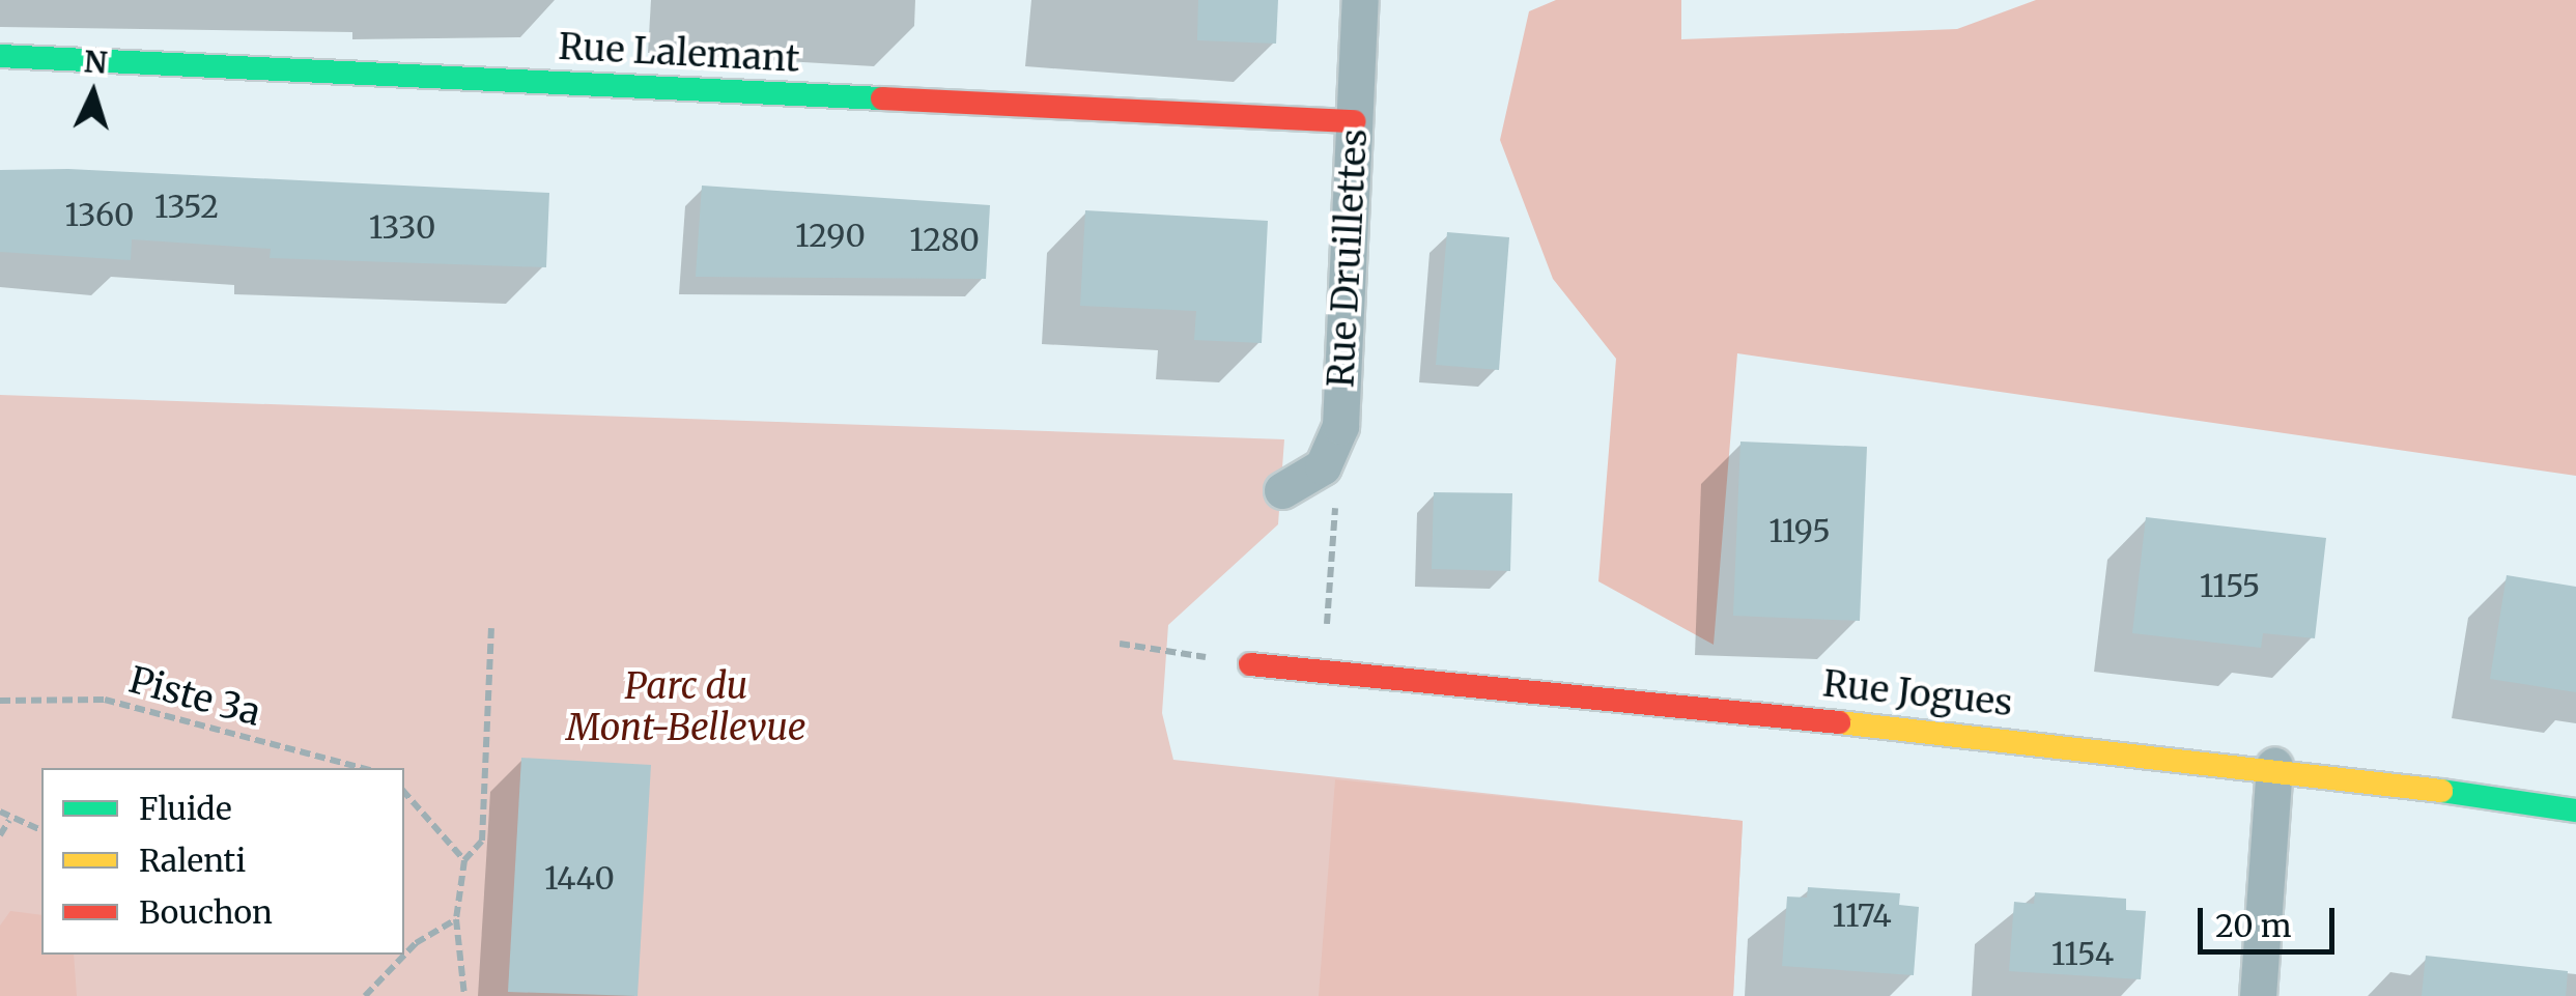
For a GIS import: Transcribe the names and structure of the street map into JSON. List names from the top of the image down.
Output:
{
  "streets": {
    "street": ["Rue Lalemant", "Rue Druillettes", "Rue Jogues"],
    "path": ["Piste 3a"]
  },
  "crossings": [
    ["Rue Lalemant", "Rue Druillettes"]
  ],
  "parks": ["Parc du Mont-Bellevue"],
  "house_numbers": [
    "1352",
    "1360",
    "1330",
    "1290",
    "1280",
    "1195",
    "1155",
    "1440",
    "1174",
    "1154"
  ],
  "legend": ["Fluide", "Ralenti", "Bouchon"],
  "scale_bar": "20 m",
  "north": "top"
}
